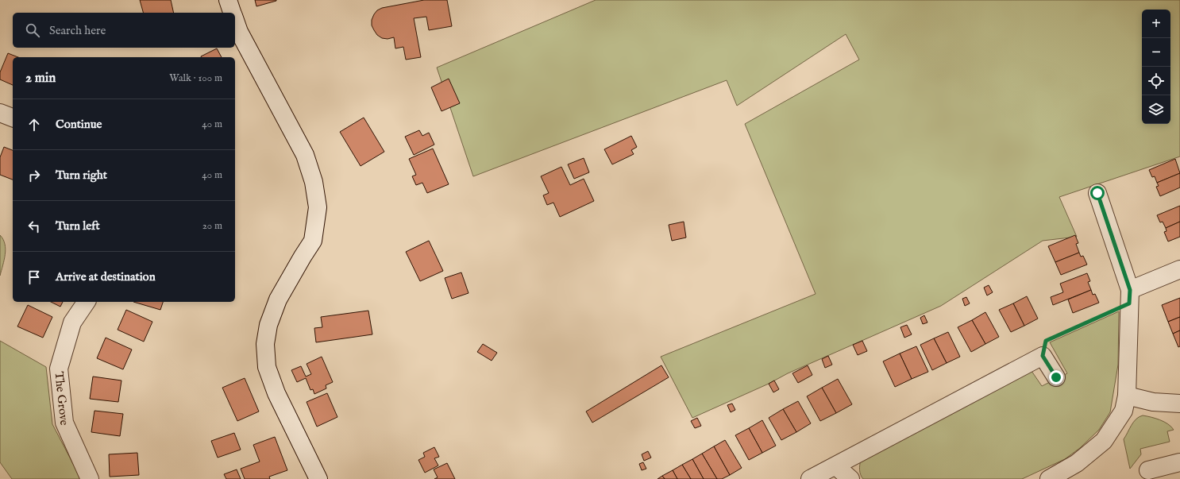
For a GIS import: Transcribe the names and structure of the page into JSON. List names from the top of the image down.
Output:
{
  "streets": {
    "street": ["The Grove"]
  },
  "page": {
    "map_buttons": ["+", "−"],
    "search": "Search here",
    "heading": ["2 min", "Walk · 100 m"],
    "list": [
      ["Continue", "40 m"],
      ["Turn right", "40 m"],
      ["Turn left", "20 m"],
      "Arrive at destination"
    ]
  }
}
